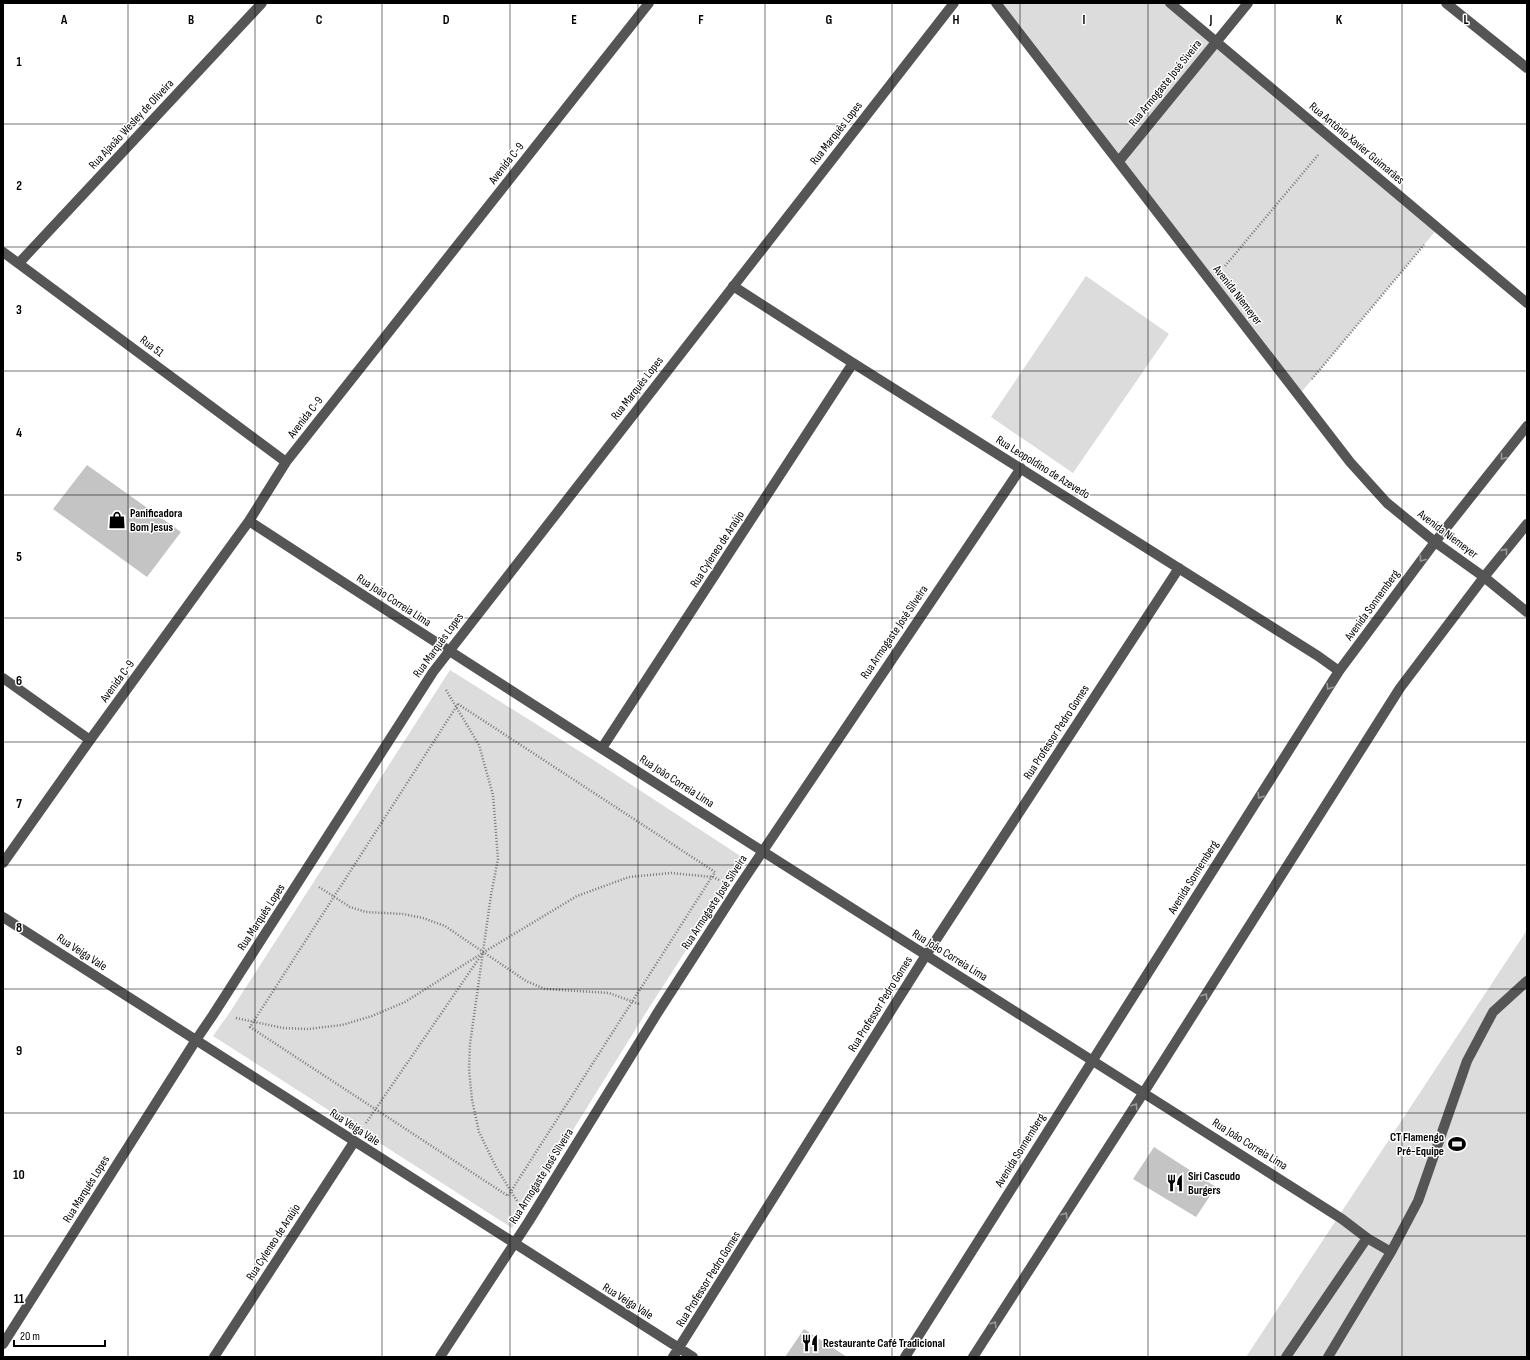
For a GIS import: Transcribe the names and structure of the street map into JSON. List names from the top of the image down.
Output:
{
  "streets": {
    "street": [
      "Rua Armogaste José Siveira",
      "Rua Ajaoão Wesley de Oliveira",
      "Rua Marquês Lopes",
      "Rua Antônio Xavier Guimarães",
      "Avenida C-9",
      "Avenida Niemeyer",
      "Rua 51",
      "Rua Leopoldino de Azevedo",
      "Rua Cyleneo de Araújo",
      "Rua João Correia Lima",
      "Avenida Sonnemberg",
      "Rua Armogaste José Silveira",
      "Rua Professor Pedro Gomes",
      "Rua Veiga Vale"
    ]
  },
  "crossings": [
    ["Rua Armogaste José Siveira", "Rua Antônio Xavier Guimarães"],
    ["Rua Armogaste José Siveira", "Avenida Niemeyer"],
    ["Rua Ajaoão Wesley de Oliveira", "Rua 51"],
    ["Rua Marquês Lopes", "Rua Leopoldino de Azevedo"],
    ["Rua Marquês Lopes", "Rua João Correia Lima"],
    ["Rua Marquês Lopes", "Rua Veiga Vale"],
    ["Avenida C-9", "Rua 51"],
    ["Avenida C-9", "Rua João Correia Lima"],
    ["Avenida Niemeyer", "Avenida Sonnemberg"],
    ["Rua Leopoldino de Azevedo", "Rua Cyleneo de Araújo"],
    ["Rua Leopoldino de Azevedo", "Avenida Sonnemberg"],
    ["Rua Leopoldino de Azevedo", "Rua Armogaste José Silveira"],
    ["Rua Leopoldino de Azevedo", "Rua Professor Pedro Gomes"],
    ["Rua Cyleneo de Araújo", "Rua João Correia Lima"],
    ["Rua Cyleneo de Araújo", "Rua Veiga Vale"],
    ["Rua João Correia Lima", "Avenida Sonnemberg"],
    ["Rua João Correia Lima", "Rua Armogaste José Silveira"],
    ["Rua João Correia Lima", "Rua Professor Pedro Gomes"],
    ["Rua Armogaste José Silveira", "Rua Veiga Vale"],
    ["Rua Professor Pedro Gomes", "Rua Veiga Vale"]
  ],
  "places": {
    "shop": ["Panificadora Bom Jesus"],
    "sports": ["CT Flamengo Pré-Equipe"],
    "restaurant": ["Siri Cascudo Burgers", "Restaurante Café Tradicional"]
  },
  "scale_bar": "20 m",
  "grid": {
    "columns": [
      "A",
      "B",
      "C",
      "D",
      "E",
      "F",
      "G",
      "H",
      "I",
      "J",
      "K",
      "L"
    ],
    "rows": [
      "1",
      "2",
      "3",
      "4",
      "5",
      "6",
      "7",
      "8",
      "9",
      "10",
      "11"
    ]
  }
}
